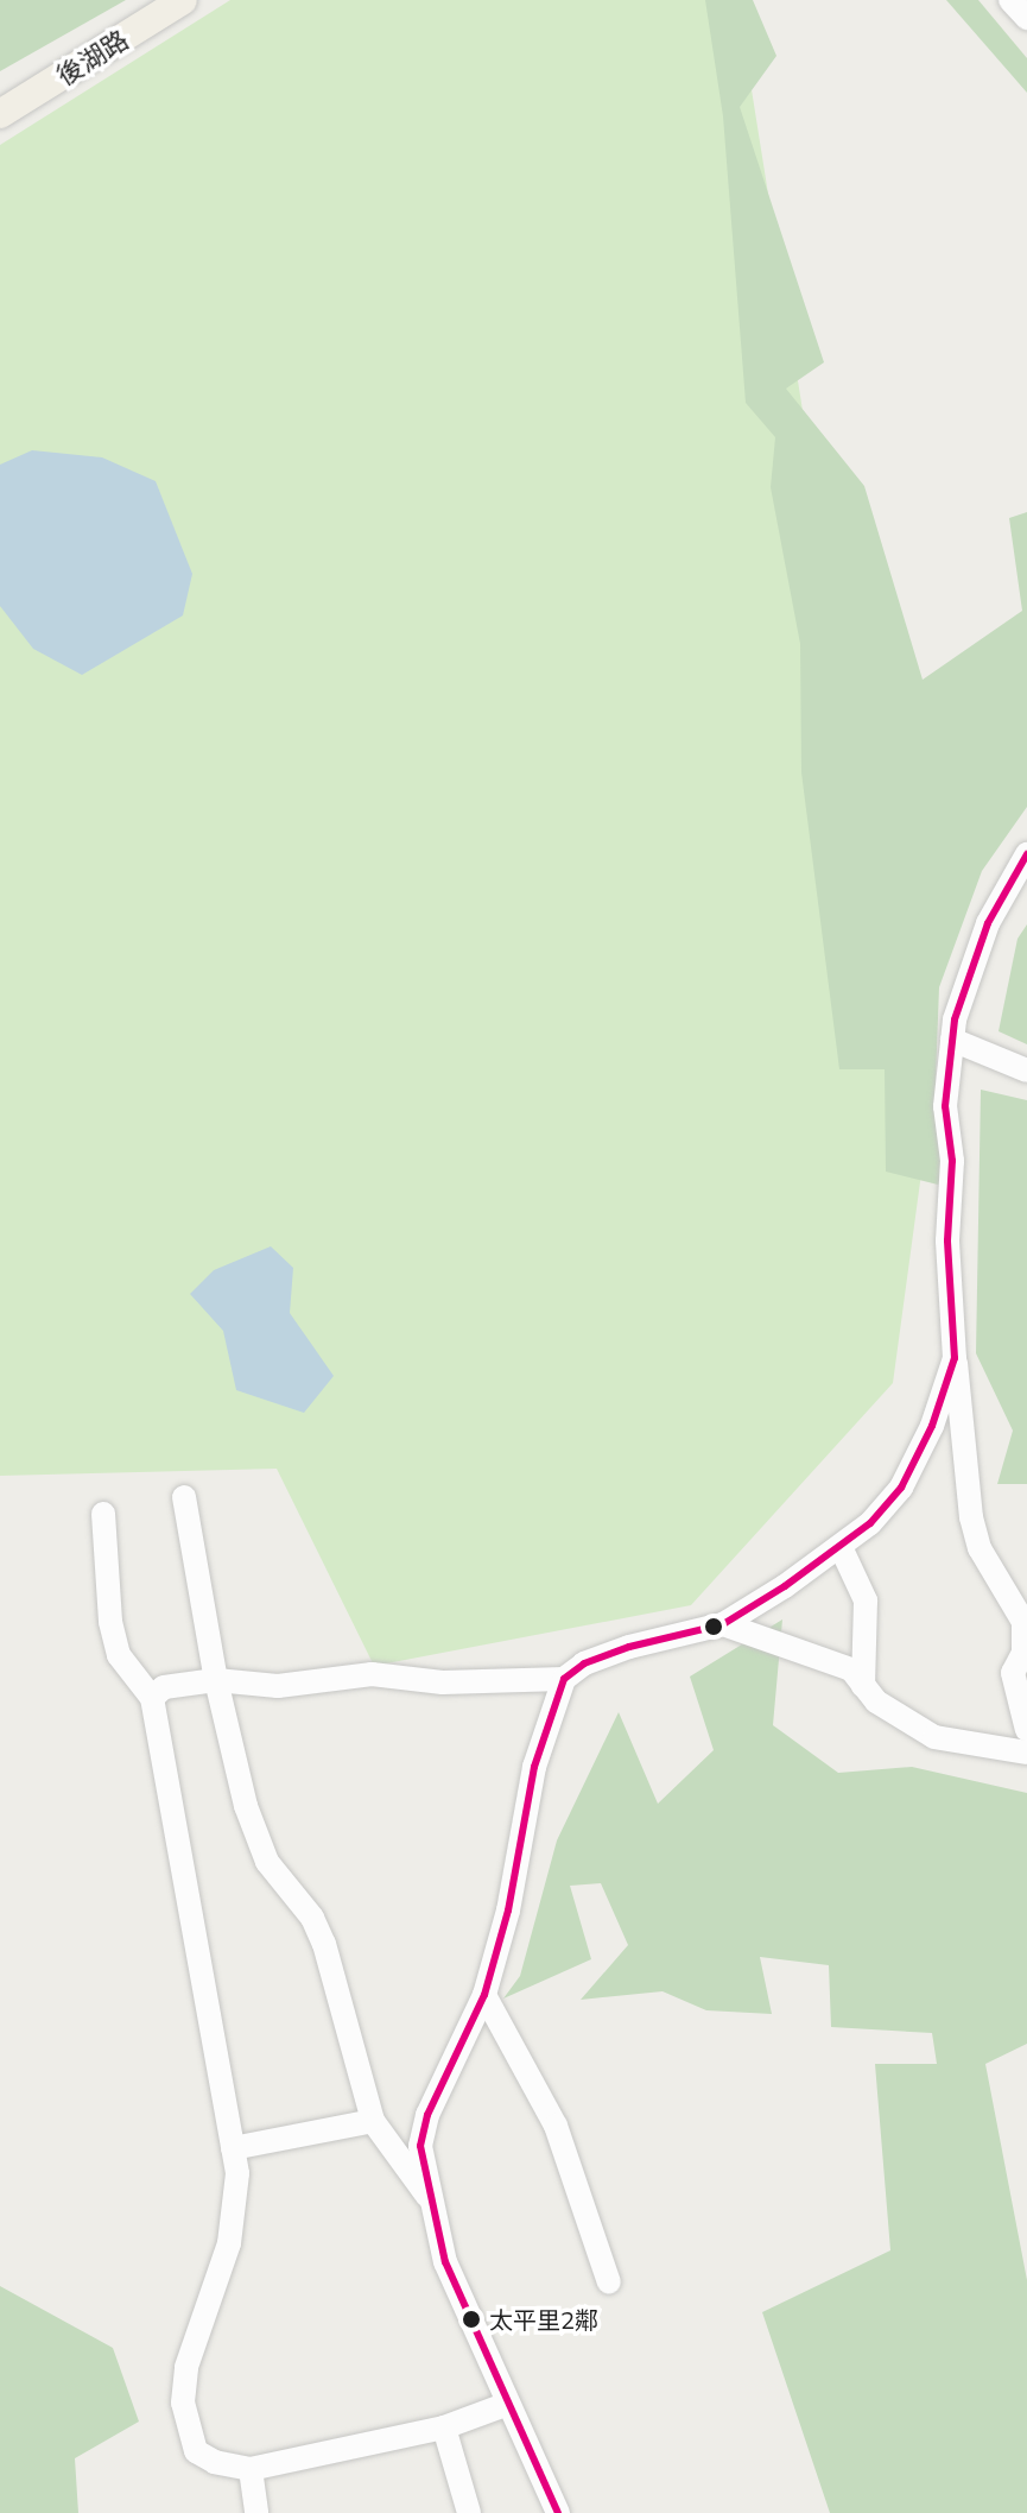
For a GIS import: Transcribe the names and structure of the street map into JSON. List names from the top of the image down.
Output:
{
  "streets": {
    "main road": ["後湖路"]
  },
  "places": ["太平里2鄰"]
}
